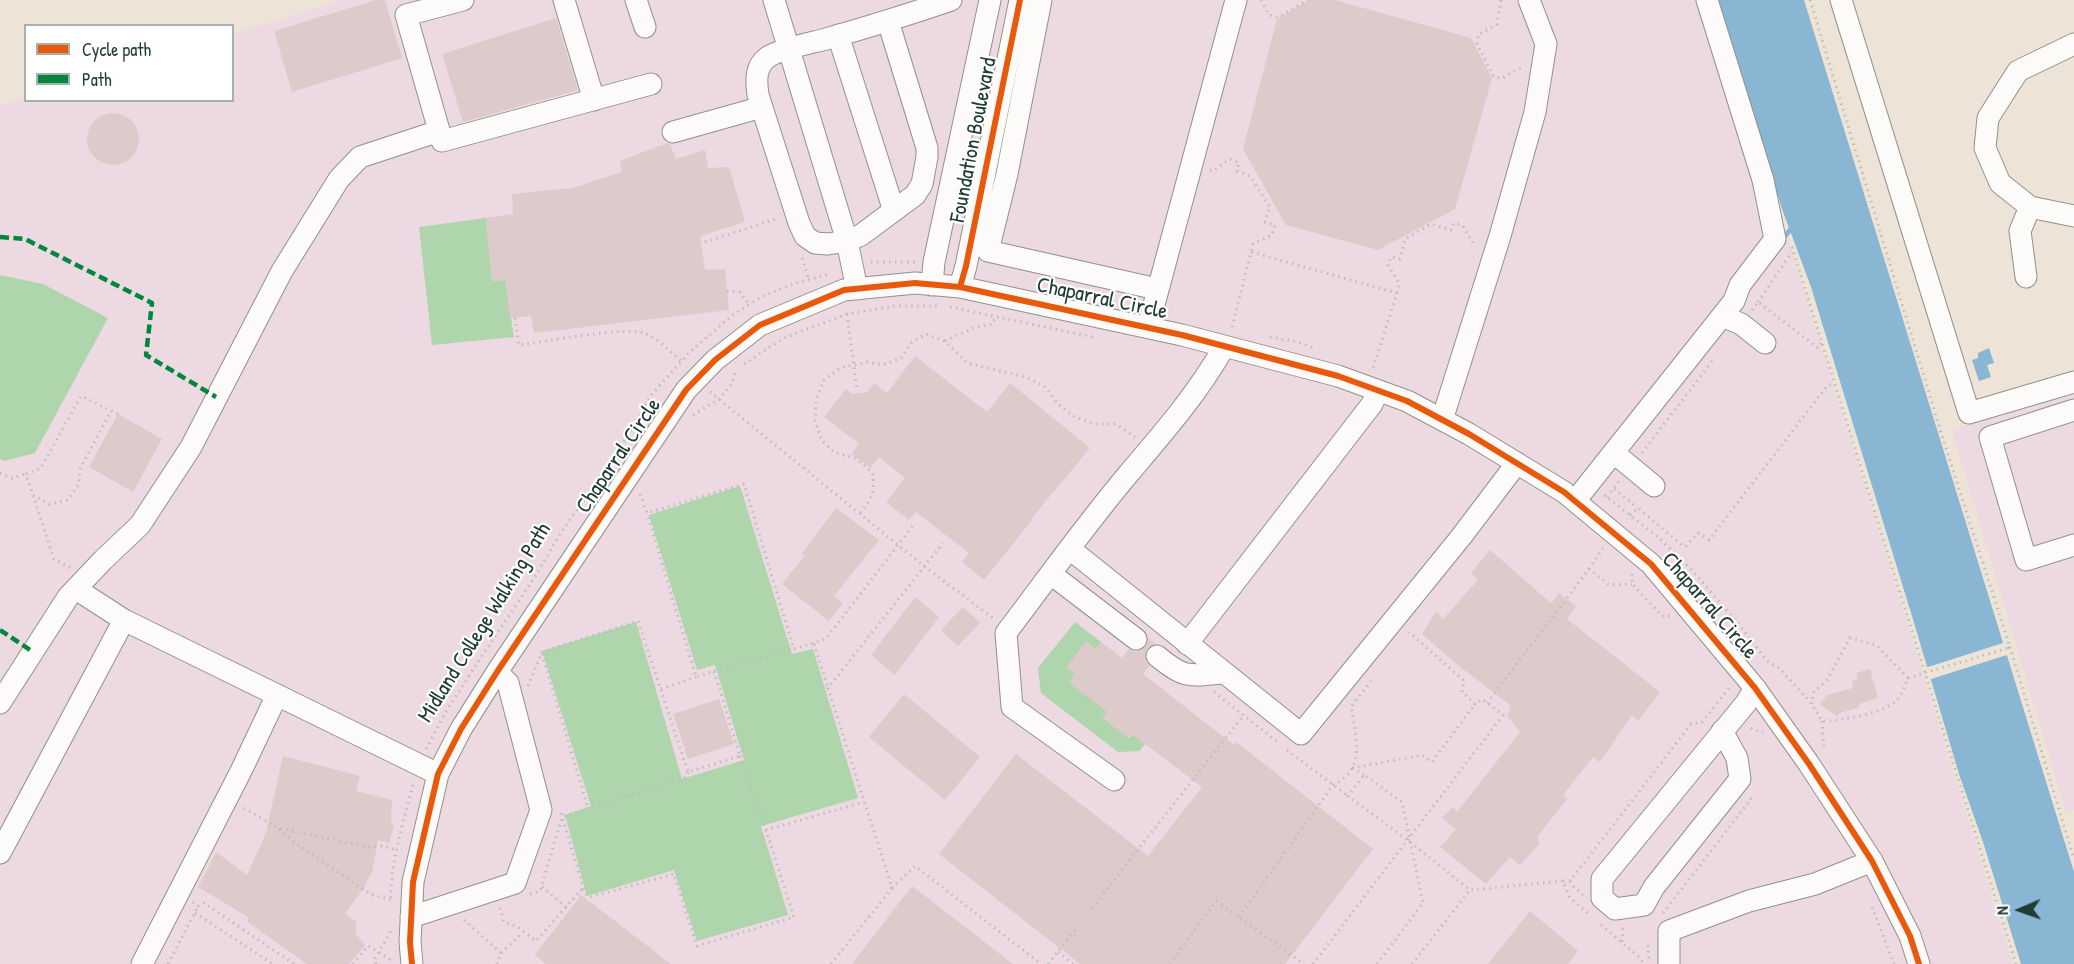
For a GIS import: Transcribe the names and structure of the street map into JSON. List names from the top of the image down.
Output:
{
  "streets": {
    "street": ["Foundation Boulevard", "Chaparral Circle"],
    "path": ["Midland College Walking Path"]
  },
  "crossings": [
    ["Foundation Boulevard", "Chaparral Circle"],
    ["Foundation Boulevard", "Midland College Walking Path"],
    ["Chaparral Circle", "Midland College Walking Path"]
  ],
  "legend": ["Cycle path", "Path"],
  "north": "left"
}
